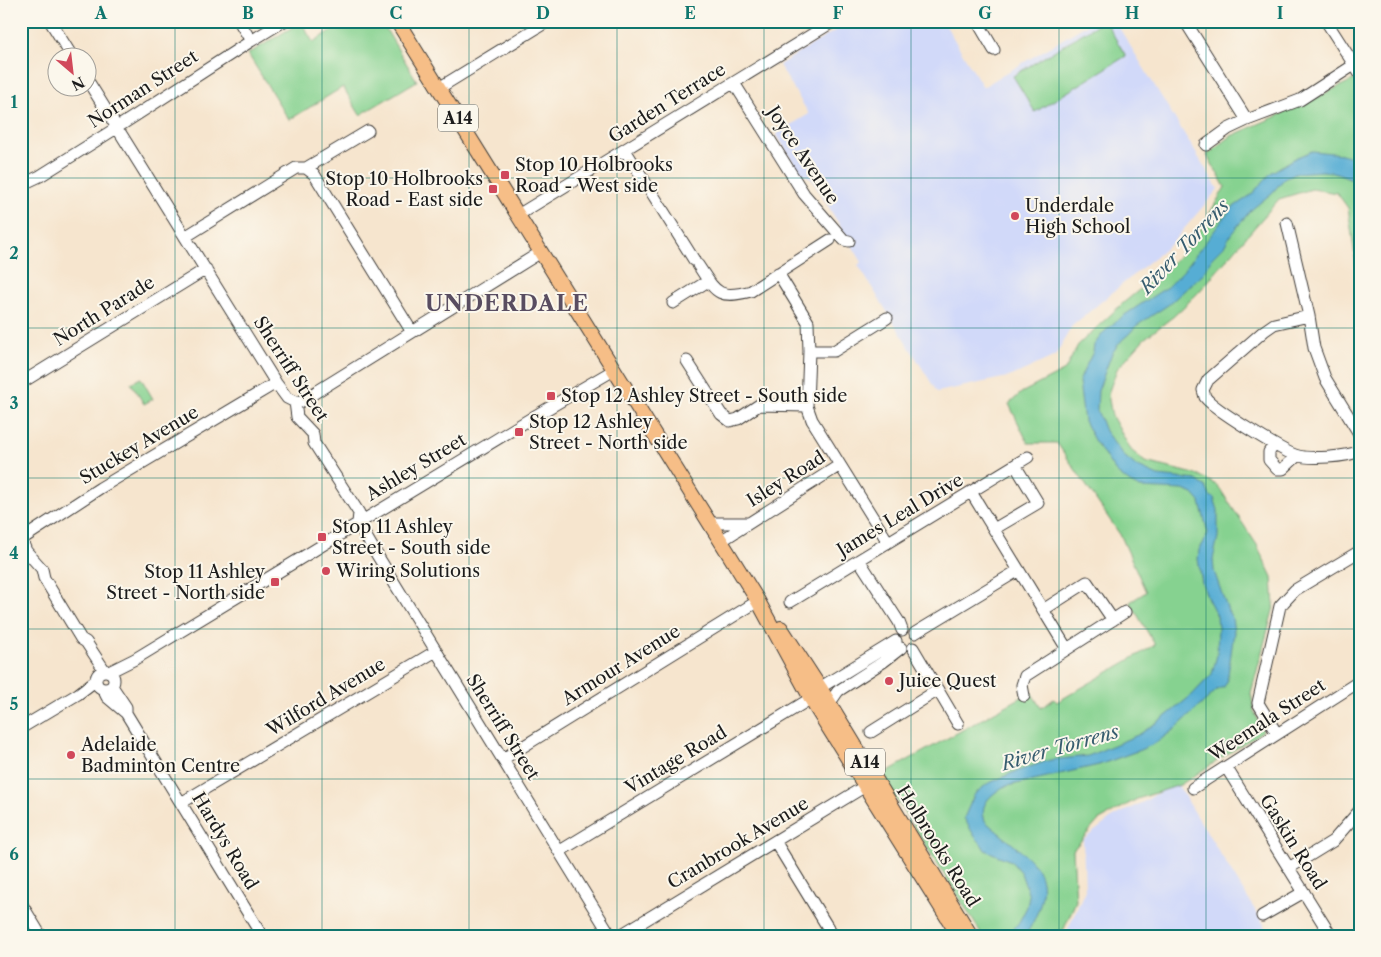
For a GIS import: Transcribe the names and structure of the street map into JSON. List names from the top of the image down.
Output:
{
  "streets": {
    "main road": ["A14", "Holbrooks Road"],
    "street": [
      "Norman Street",
      "Garden Terrace",
      "Joyce Avenue",
      "North Parade",
      "Sherriff Street",
      "Stuckey Avenue",
      "Ashley Street",
      "Isley Road",
      "James Leal Drive",
      "Armour Avenue",
      "Wilford Avenue",
      "Weemala Street",
      "Vintage Road",
      "Hardys Road",
      "Gaskin Road",
      "Cranbrook Avenue"
    ]
  },
  "crossings": [
    ["Norman Street", "Sherriff Street"],
    ["Garden Terrace", "Joyce Avenue"],
    ["Garden Terrace", "Holbrooks Road"],
    ["North Parade", "Sherriff Street"],
    ["Sherriff Street", "Stuckey Avenue"],
    ["Sherriff Street", "Ashley Street"],
    ["Sherriff Street", "Armour Avenue"],
    ["Sherriff Street", "Wilford Avenue"],
    ["Sherriff Street", "Vintage Road"],
    ["Stuckey Avenue", "Hardys Road"],
    ["Ashley Street", "Hardys Road"],
    ["Ashley Street", "Holbrooks Road"],
    ["Isley Road", "Holbrooks Road"],
    ["Armour Avenue", "Holbrooks Road"],
    ["Wilford Avenue", "Hardys Road"],
    ["Weemala Street", "Gaskin Road"],
    ["Vintage Road", "Holbrooks Road"],
    ["Cranbrook Avenue", "Holbrooks Road"]
  ],
  "districts": ["UNDERDALE"],
  "water": ["River Torrens"],
  "places": {
    "transit": [
      "Stop 10 Holbrooks Road - West side",
      "Stop 10 Holbrooks Road - East side",
      "Stop 12 Ashley Street - South side",
      "Stop 12 Ashley Street - North side",
      "Stop 11 Ashley Street - South side",
      "Stop 11 Ashley Street - North side"
    ],
    "other": [
      "Underdale High School",
      "Wiring Solutions",
      "Juice Quest",
      "Adelaide Badminton Centre"
    ]
  },
  "north": "bottom right",
  "grid": {
    "columns": [
      "A",
      "B",
      "C",
      "D",
      "E",
      "F",
      "G",
      "H",
      "I"
    ],
    "rows": [
      "1",
      "2",
      "3",
      "4",
      "5",
      "6"
    ]
  }
}
